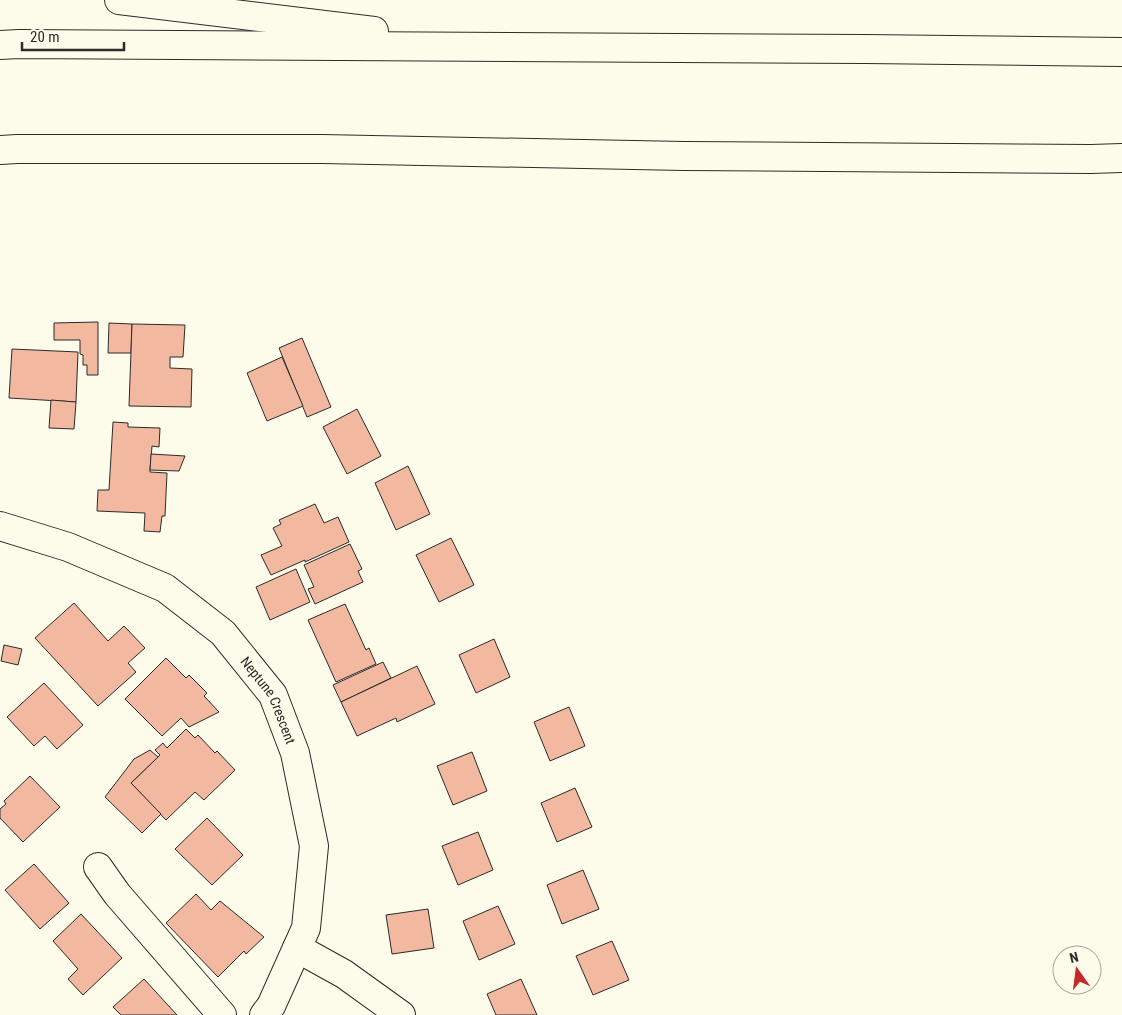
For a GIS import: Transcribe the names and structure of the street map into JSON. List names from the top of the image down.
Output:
{
  "streets": {
    "main road": ["Neptune Crescent"]
  },
  "scale_bar": "20 m",
  "north": "top"
}
